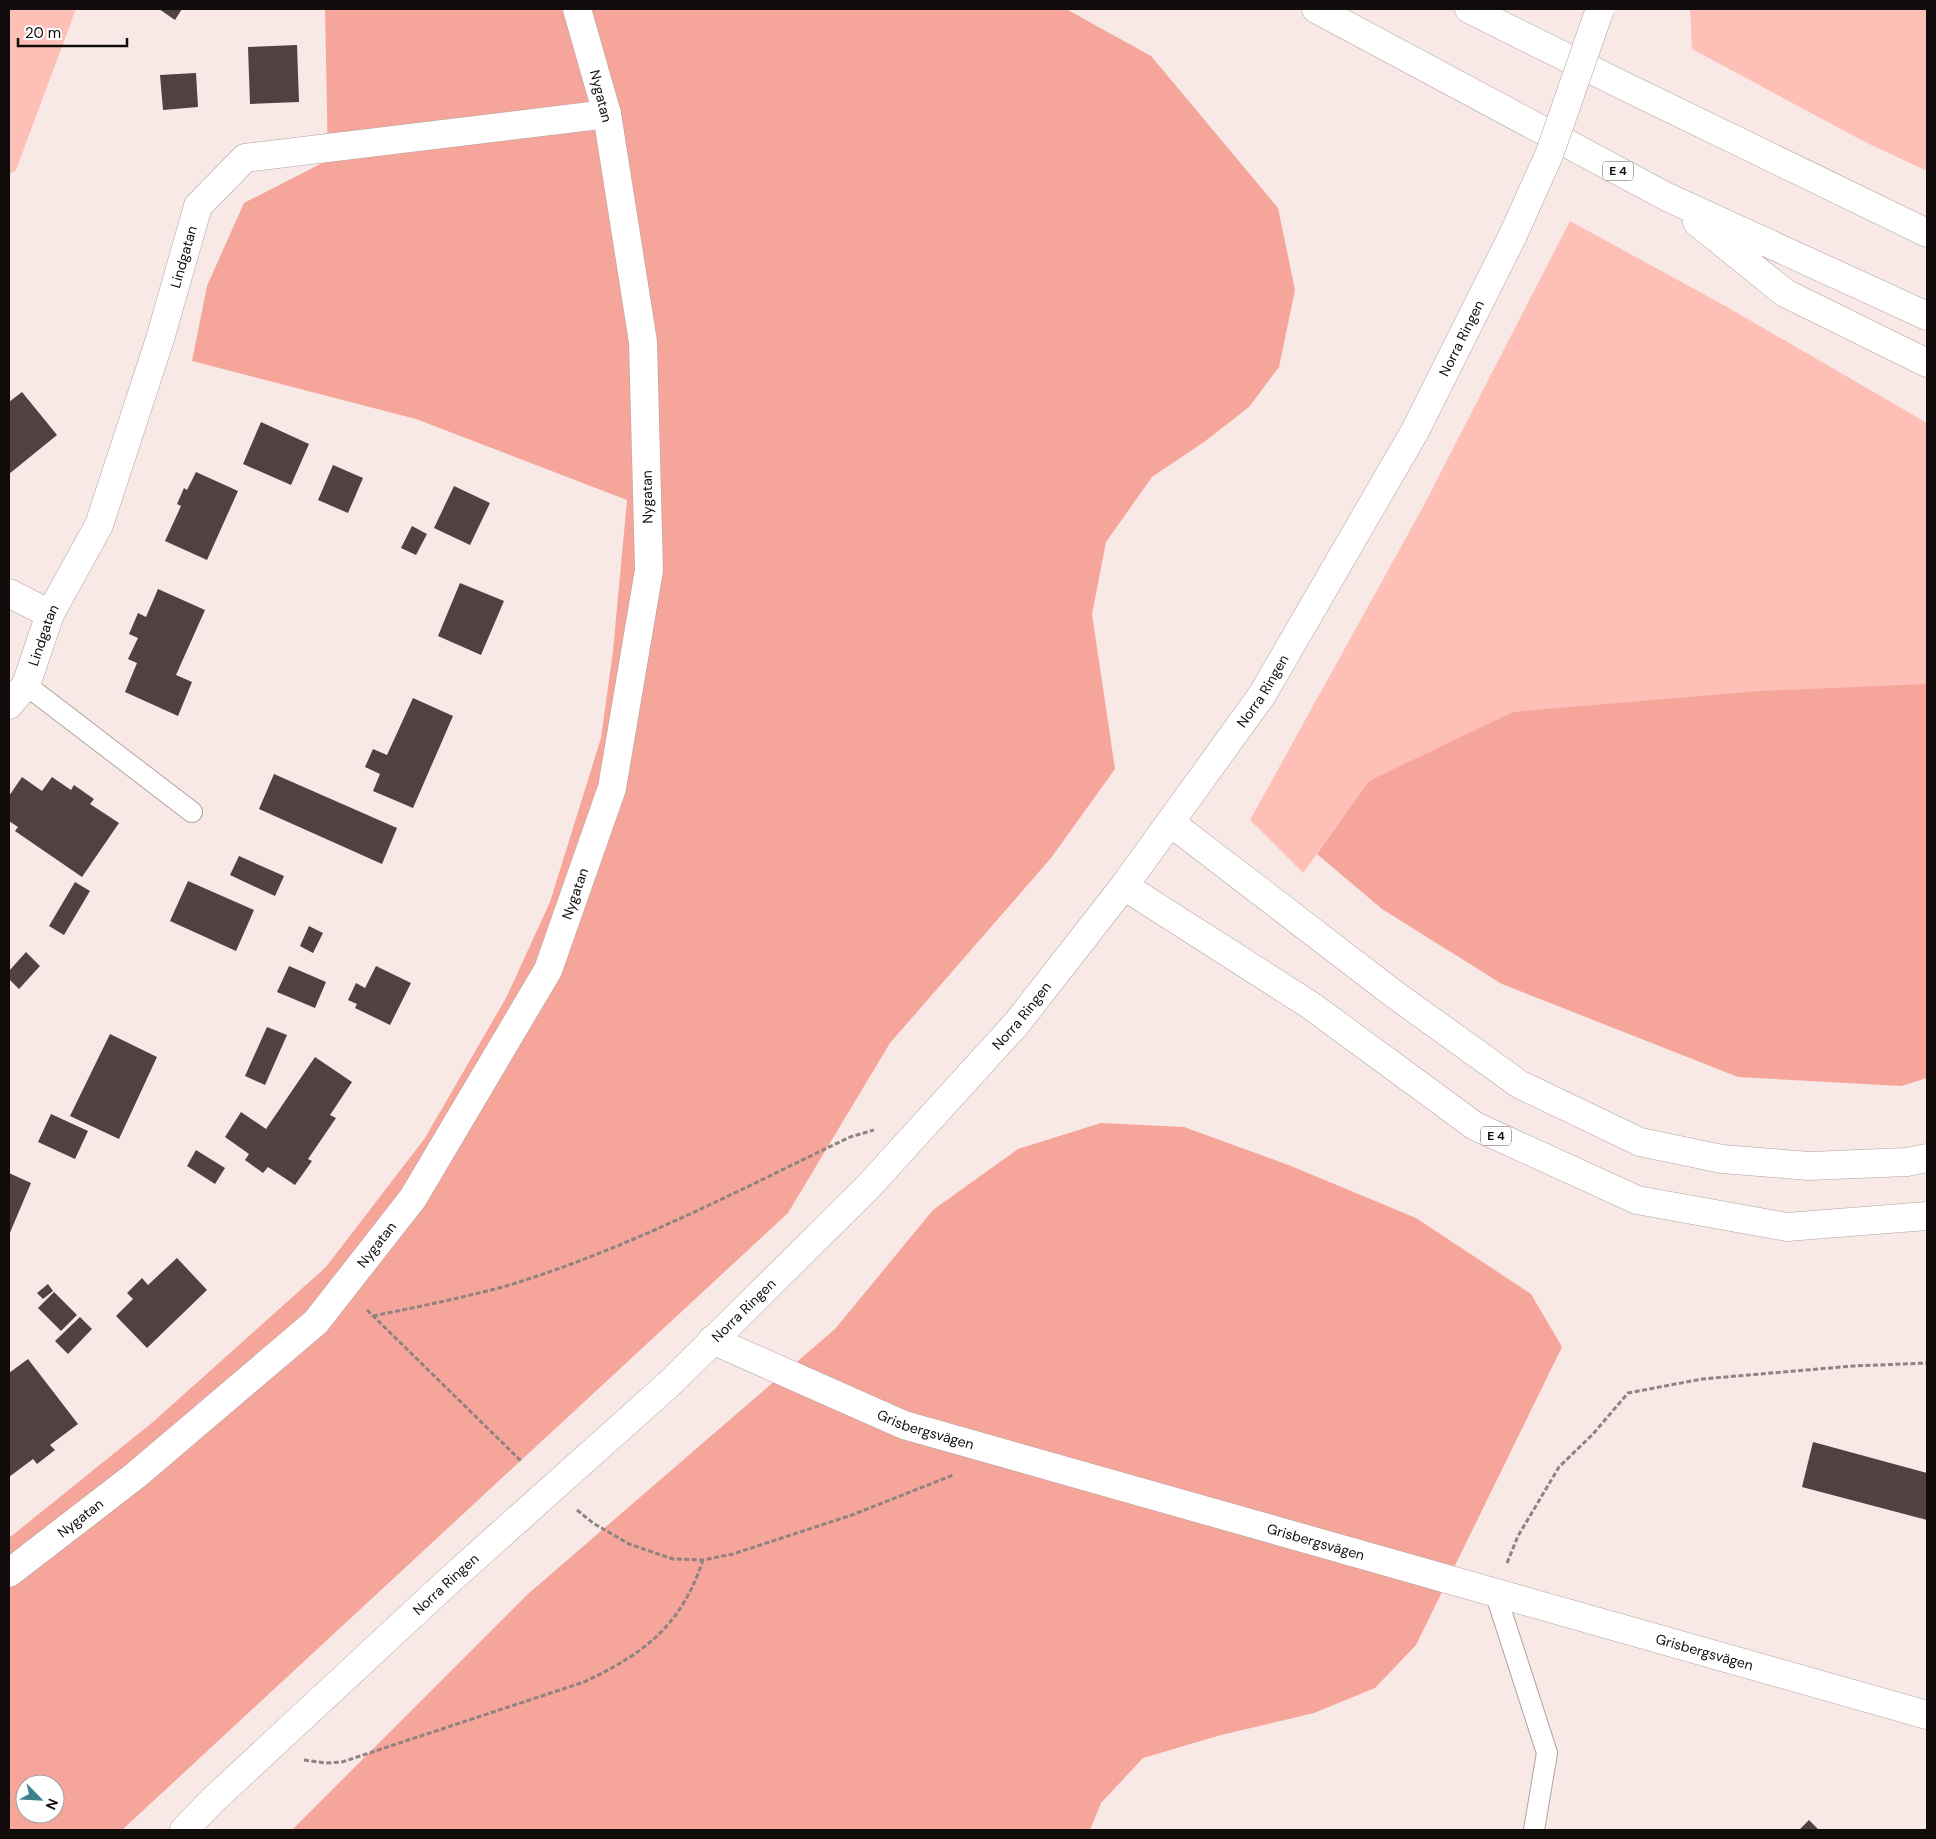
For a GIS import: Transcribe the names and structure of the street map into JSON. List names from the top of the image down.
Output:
{
  "streets": {
    "main road": [
      "Nygatan",
      "E 4",
      "Lindgatan",
      "Norra Ringen",
      "Grisbergsvägen"
    ]
  },
  "crossings": [
    ["Nygatan", "Lindgatan"],
    ["E 4", "Norra Ringen"],
    ["Norra Ringen", "Grisbergsvägen"]
  ],
  "scale_bar": "20 m",
  "north": "bottom right"
}
